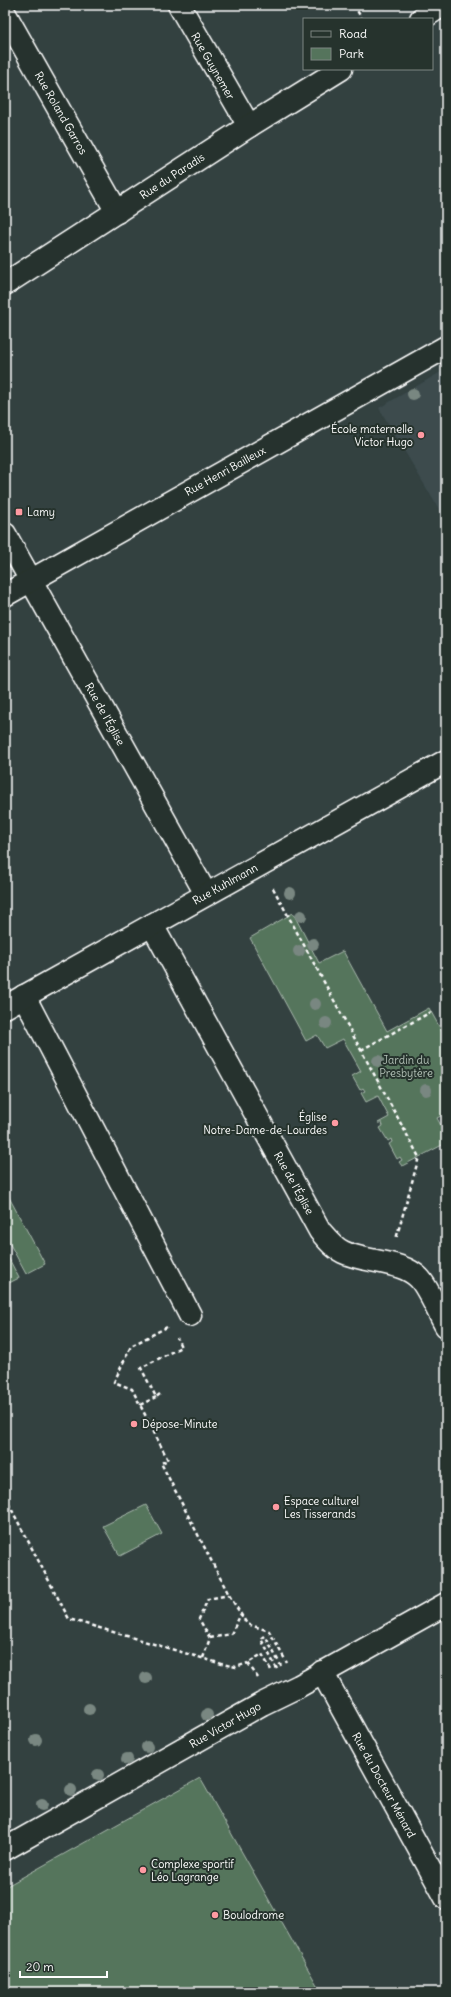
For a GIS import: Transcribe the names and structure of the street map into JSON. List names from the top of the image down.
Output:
{
  "streets": {
    "street": [
      "Rue Guynemer",
      "Rue Roland Garros",
      "Rue du Paradis",
      "Rue Henri Bailleux",
      "Rue de l'Église",
      "Rue Kuhlmann",
      "Rue Victor Hugo",
      "Rue du Docteur Ménard"
    ]
  },
  "crossings": [
    ["Rue Guynemer", "Rue du Paradis"],
    ["Rue Roland Garros", "Rue du Paradis"],
    ["Rue Henri Bailleux", "Rue de l'Église"],
    ["Rue de l'Église", "Rue Kuhlmann"],
    ["Rue Victor Hugo", "Rue du Docteur Ménard"]
  ],
  "parks": ["Jardin du Presbytère"],
  "places": {
    "other": [
      "École maternelle Victor Hugo",
      "Église Notre-Dame-de-Lourdes",
      "Dépose-Minute",
      "Espace culturel Les Tisserands",
      "Complexe sportif Léo Lagrange",
      "Boulodrome"
    ],
    "transit": ["Lamy"]
  },
  "legend": ["Road", "Park"],
  "scale_bar": "20 m"
}
